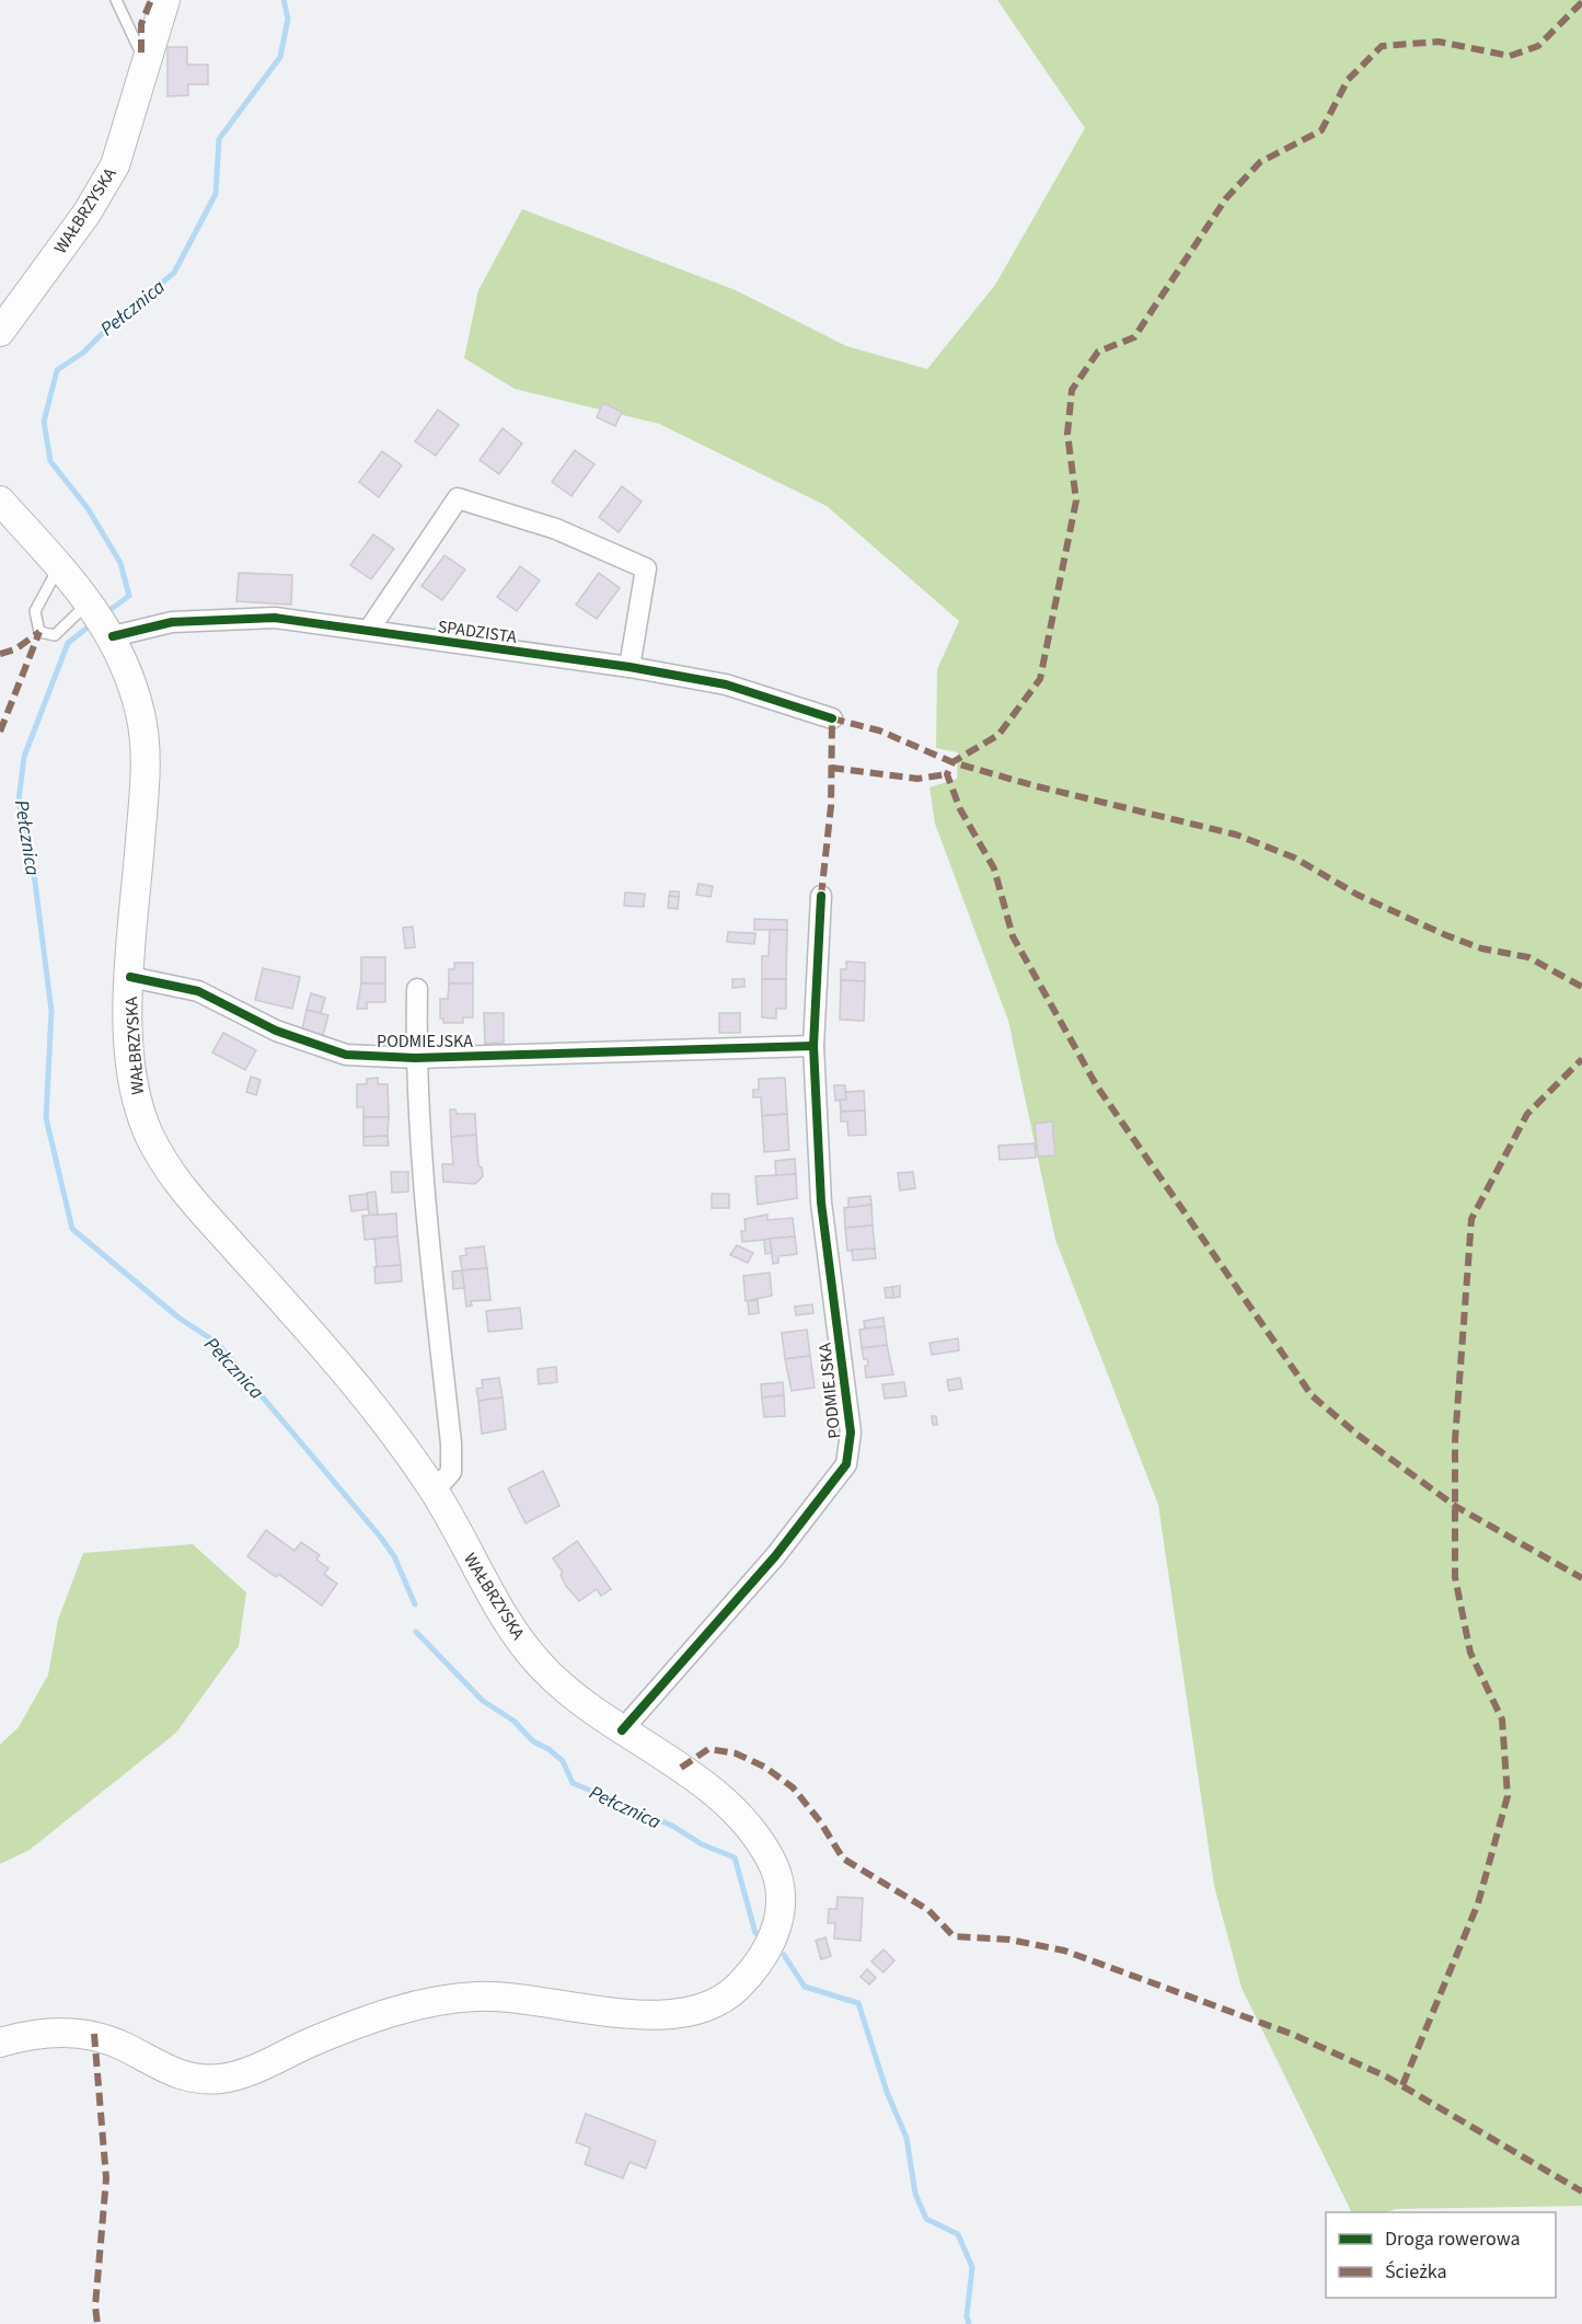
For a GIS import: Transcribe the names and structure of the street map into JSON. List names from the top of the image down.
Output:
{
  "streets": {
    "main road": ["WAŁBRZYSKA"],
    "street": ["SPADZISTA", "PODMIEJSKA"]
  },
  "crossings": [
    ["WAŁBRZYSKA", "SPADZISTA"],
    ["WAŁBRZYSKA", "PODMIEJSKA"]
  ],
  "water": ["Pełcznica"],
  "legend": ["Droga rowerowa", "Ścieżka"]
}
